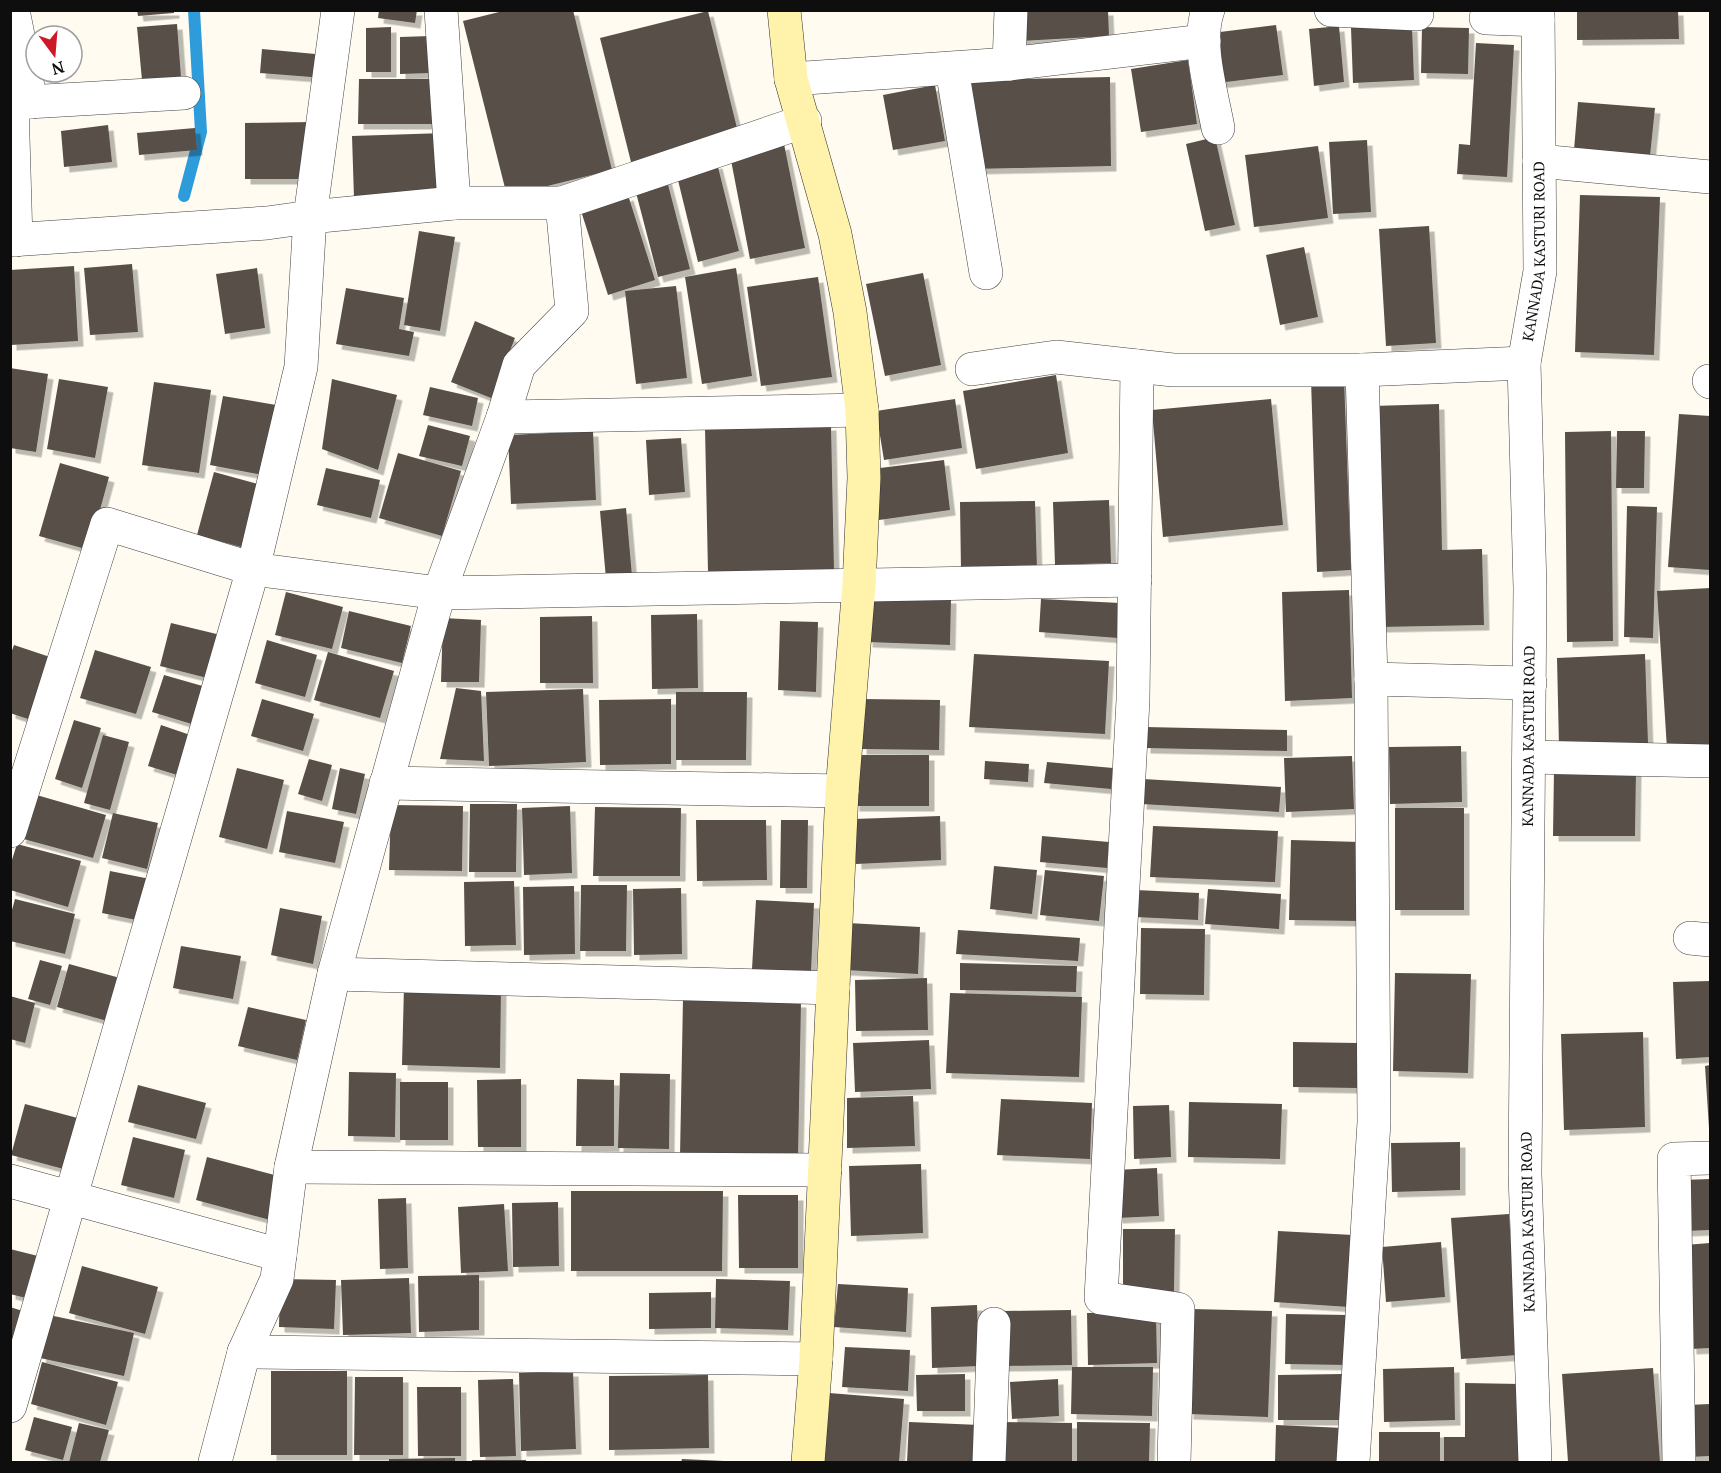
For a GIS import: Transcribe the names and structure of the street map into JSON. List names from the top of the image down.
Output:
{
  "streets": {
    "street": ["KANNADA KASTURI ROAD"]
  },
  "north": "bottom"
}
